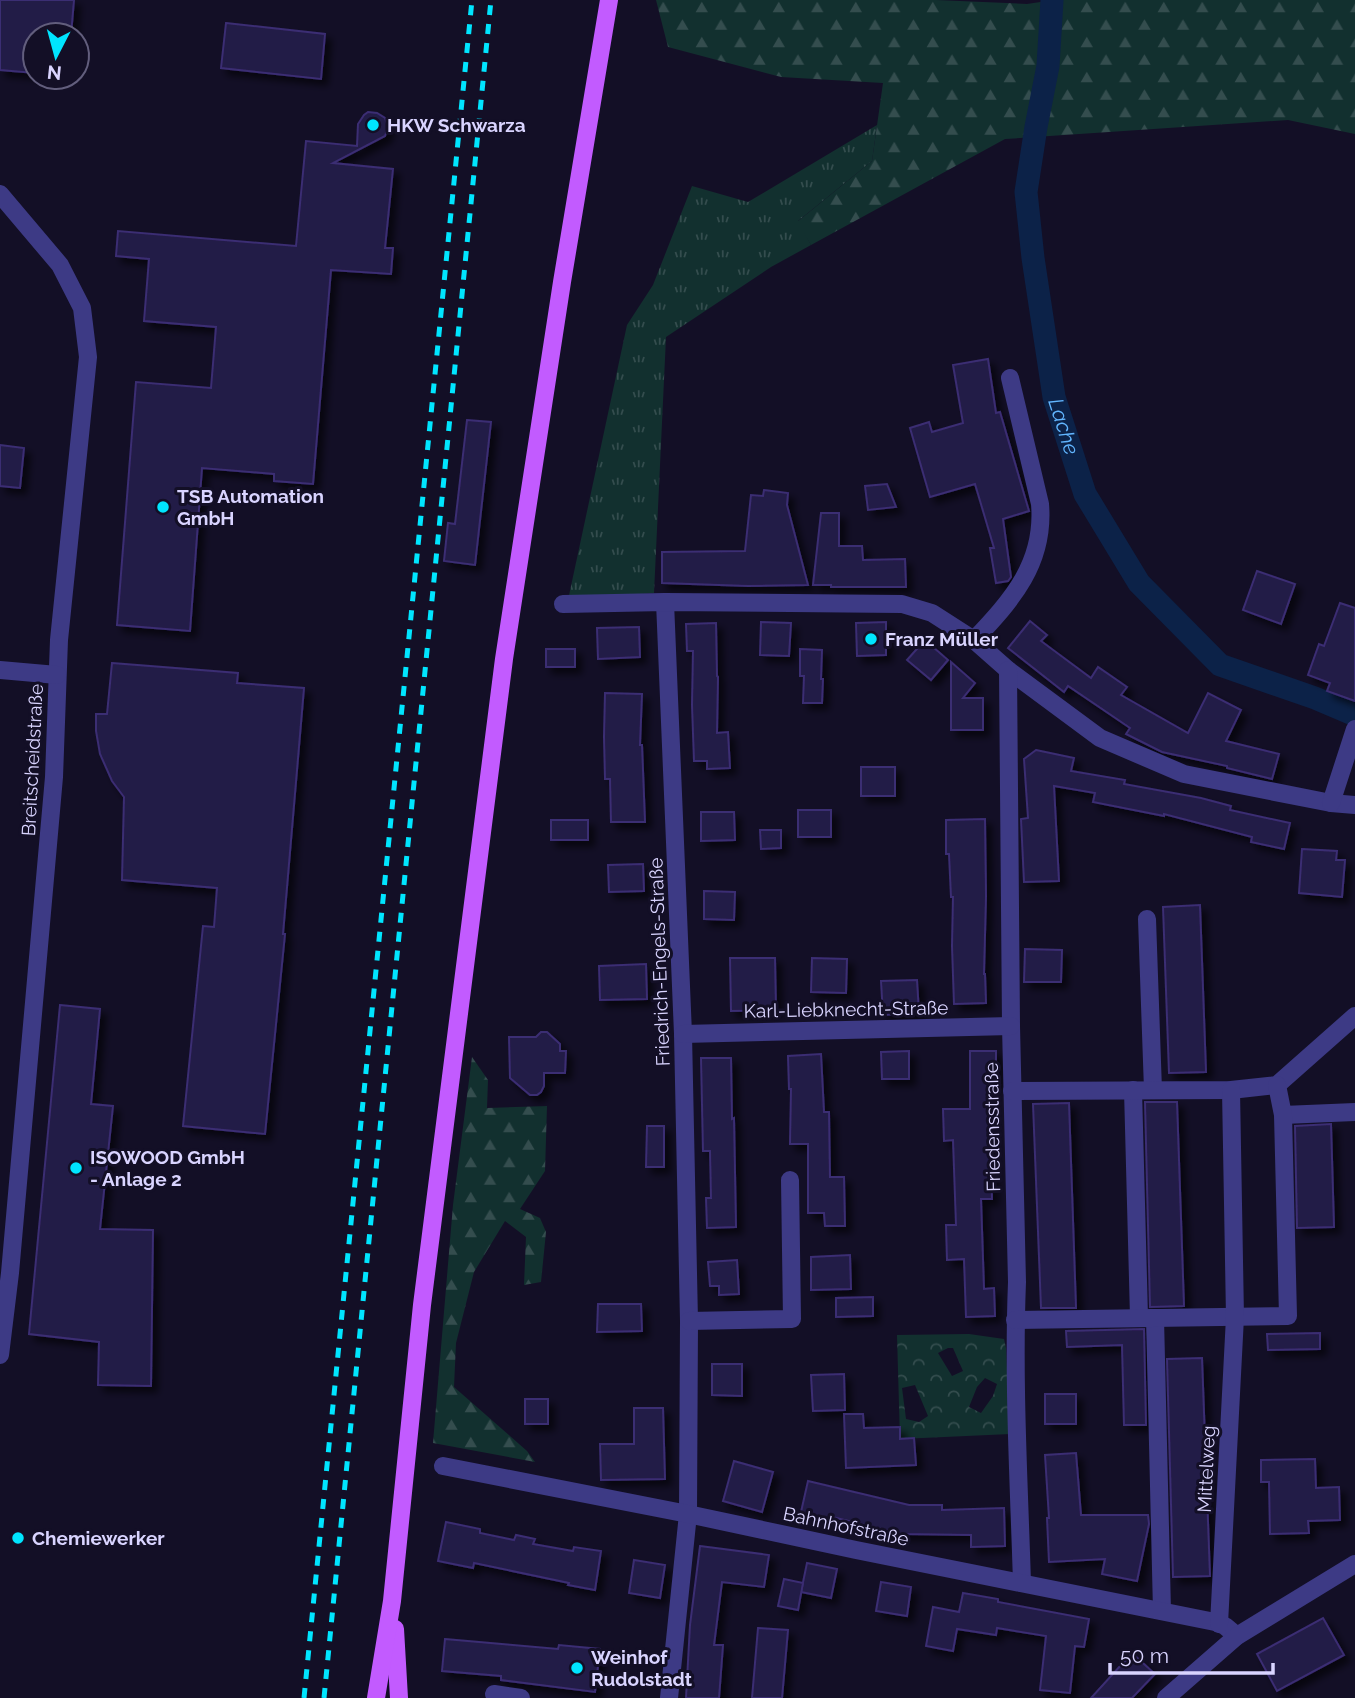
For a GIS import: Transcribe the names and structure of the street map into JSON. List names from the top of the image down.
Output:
{
  "streets": {
    "street": [
      "Breitscheidstraße",
      "Friedrich-Engels-Straße",
      "Karl-Liebknecht-Straße",
      "Friedensstraße",
      "Mittelweg",
      "Bahnhofstraße"
    ]
  },
  "crossings": [
    ["Friedrich-Engels-Straße", "Karl-Liebknecht-Straße"],
    ["Friedrich-Engels-Straße", "Bahnhofstraße"],
    ["Karl-Liebknecht-Straße", "Friedensstraße"],
    ["Friedensstraße", "Bahnhofstraße"],
    ["Mittelweg", "Bahnhofstraße"]
  ],
  "water": ["Lache"],
  "places": [
    "HKW Schwarza",
    "TSB Automation GmbH",
    "Franz Müller",
    "ISOWOOD GmbH - Anlage 2",
    "Chemiewerker",
    "Weinhof Rudolstadt"
  ],
  "scale_bar": "50 m",
  "north": "bottom"
}
